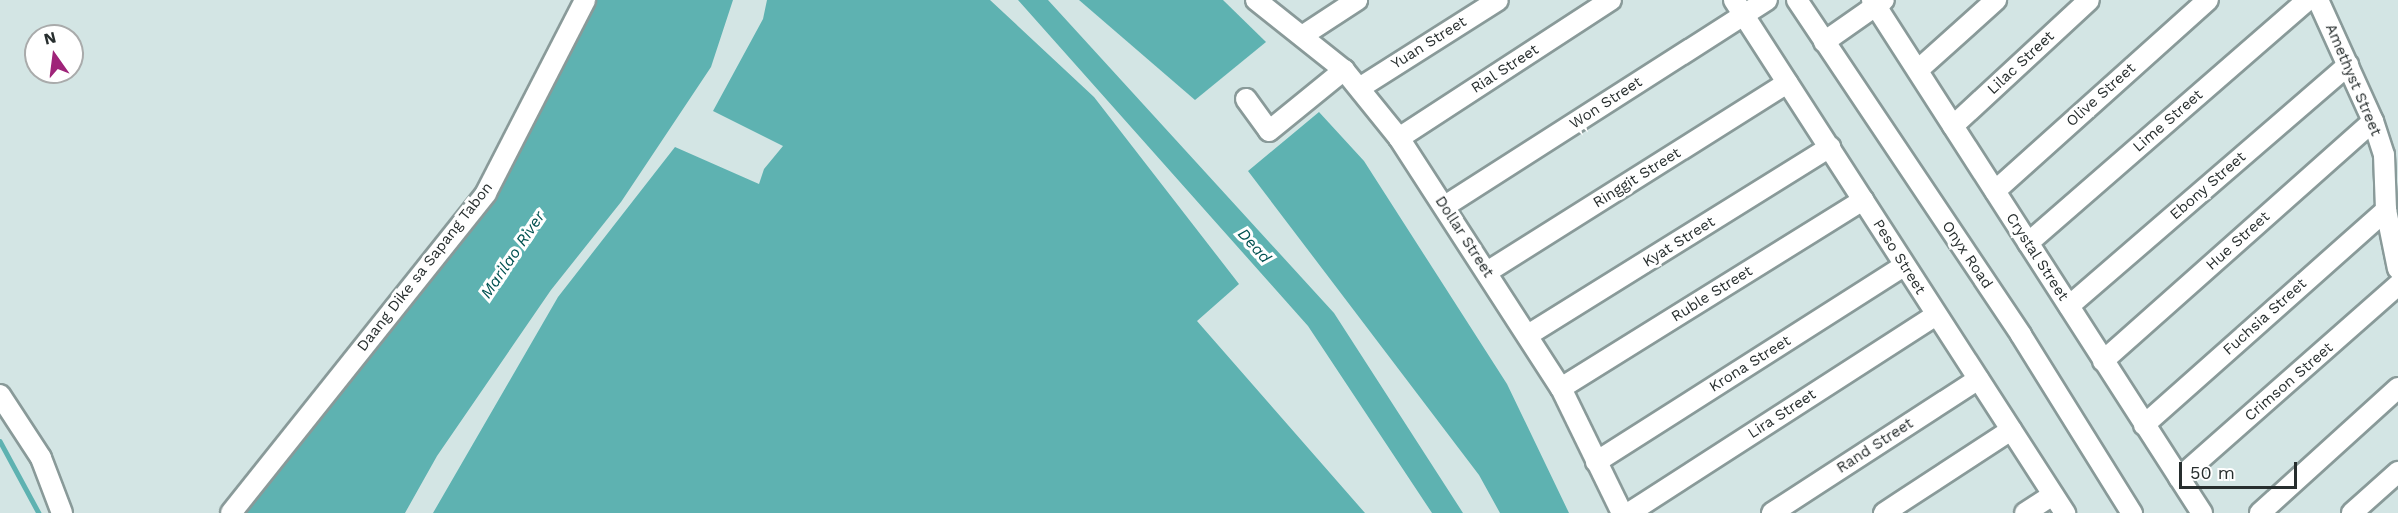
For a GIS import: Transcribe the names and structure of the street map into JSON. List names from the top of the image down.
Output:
{
  "streets": {
    "street": [
      "Yuan Street",
      "Lilac Street",
      "Rial Street",
      "Amethyst Street",
      "Olive Street",
      "Won Street",
      "Lime Street",
      "Ringgit Street",
      "Ebony Street",
      "Dollar Street",
      "Hue Street",
      "Kyat Street",
      "Onyx Road",
      "Peso Street",
      "Crystal Street",
      "Daang Dike sa Sapang Tabon",
      "Ruble Street",
      "Fuchsia Street",
      "Krona Street",
      "Crimson Street",
      "Lira Street",
      "Rand Street"
    ]
  },
  "crossings": [
    ["Yuan Street", "Dollar Street"],
    ["Lilac Street", "Crystal Street"],
    ["Rial Street", "Dollar Street"],
    ["Amethyst Street", "Ebony Street"],
    ["Amethyst Street", "Hue Street"],
    ["Amethyst Street", "Fuchsia Street"],
    ["Olive Street", "Crystal Street"],
    ["Won Street", "Dollar Street"],
    ["Won Street", "Peso Street"],
    ["Lime Street", "Crystal Street"],
    ["Ringgit Street", "Dollar Street"],
    ["Ringgit Street", "Peso Street"],
    ["Ebony Street", "Crystal Street"],
    ["Dollar Street", "Kyat Street"],
    ["Dollar Street", "Ruble Street"],
    ["Dollar Street", "Krona Street"],
    ["Hue Street", "Crystal Street"],
    ["Kyat Street", "Peso Street"],
    ["Peso Street", "Ruble Street"],
    ["Peso Street", "Krona Street"],
    ["Peso Street", "Lira Street"],
    ["Peso Street", "Rand Street"],
    ["Crystal Street", "Fuchsia Street"],
    ["Crystal Street", "Crimson Street"]
  ],
  "water": ["Dead", "Marilao River"],
  "scale_bar": "50 m",
  "north": "top"
}
